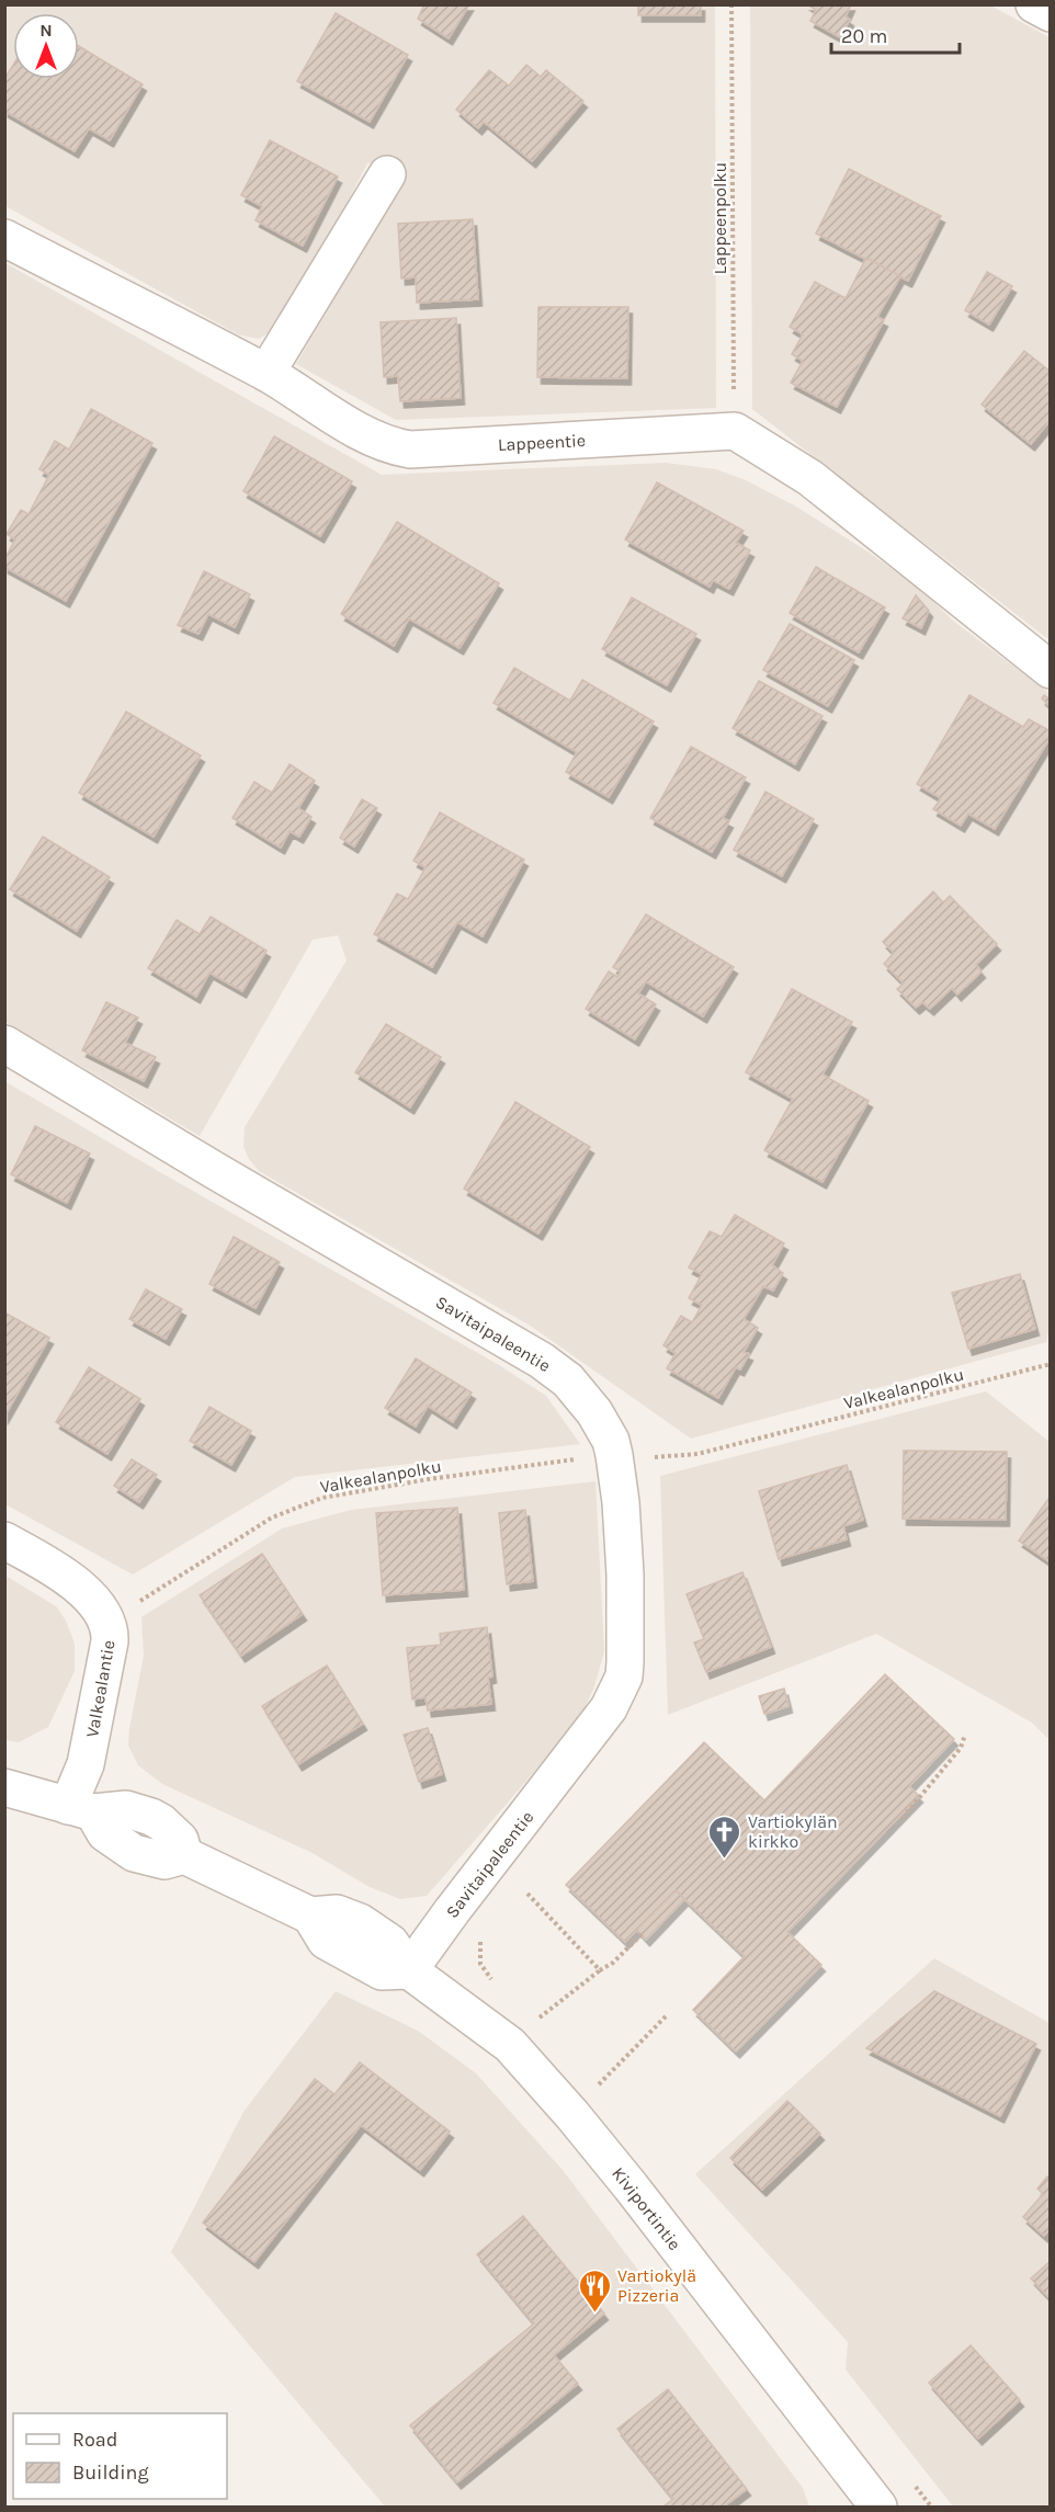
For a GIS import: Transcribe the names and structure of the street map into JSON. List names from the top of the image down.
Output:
{
  "streets": {
    "street": [
      "Lappeentie",
      "Savitaipaleentie",
      "Valkealantie",
      "Kiviportintie"
    ],
    "path": ["Lappeenpolku", "Valkealanpolku"]
  },
  "crossings": [
    ["Lappeenpolku", "Lappeentie"],
    ["Savitaipaleentie", "Valkealanpolku"],
    ["Savitaipaleentie", "Kiviportintie"],
    ["Valkealanpolku", "Valkealantie"]
  ],
  "places": {
    "church": ["Vartiokylän kirkko"],
    "restaurant": ["Vartiokylä Pizzeria"]
  },
  "legend": ["Road", "Building"],
  "scale_bar": "20 m",
  "north": "top"
}
